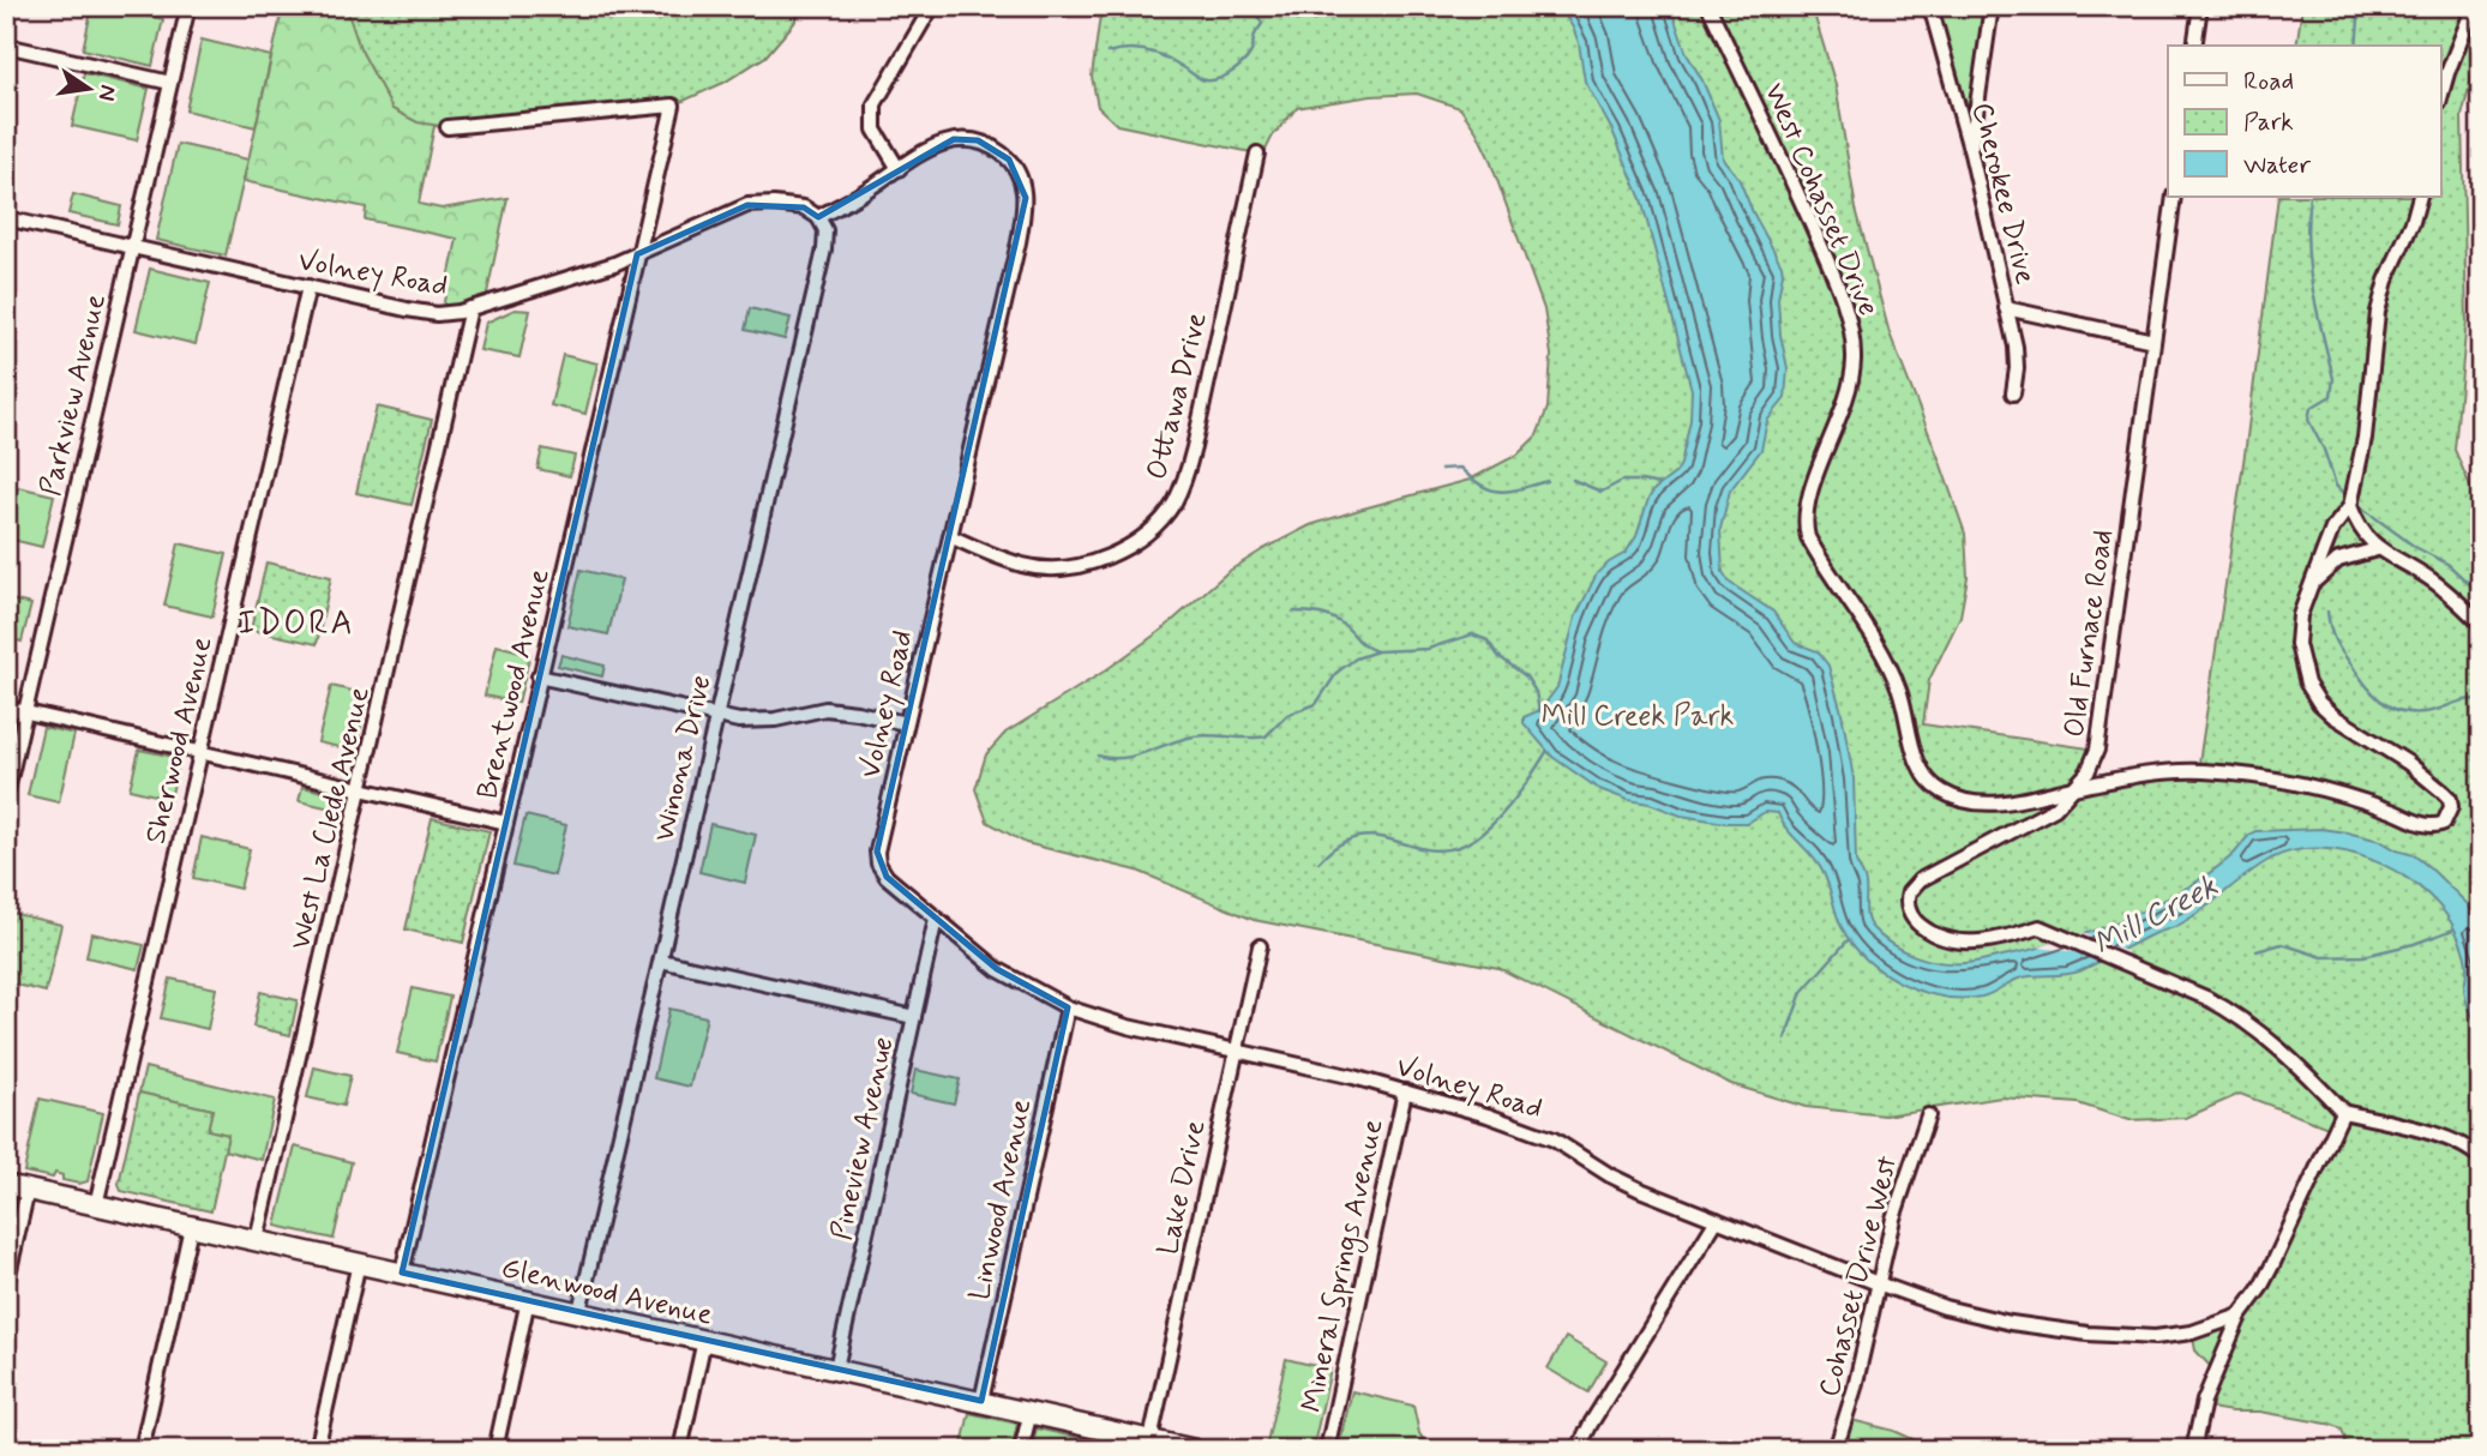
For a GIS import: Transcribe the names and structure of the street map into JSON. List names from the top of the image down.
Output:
{
  "streets": {
    "main road": ["Glenwood Avenue"],
    "street": [
      "Cherokee Drive",
      "West Cohasset Drive",
      "Volney Road",
      "Parkview Avenue",
      "Ottawa Drive",
      "Old Furnace Road",
      "Brentwood Avenue",
      "Sherwood Avenue",
      "Winona Drive",
      "West La Clede Avenue",
      "Pineview Avenue",
      "Lake Drive",
      "Linwood Avenue",
      "Mineral Springs Avenue",
      "Cohasset Drive West"
    ]
  },
  "crossings": [
    ["West Cohasset Drive", "Old Furnace Road"],
    ["Volney Road", "Parkview Avenue"],
    ["Volney Road", "Ottawa Drive"],
    ["Volney Road", "Brentwood Avenue"],
    ["Volney Road", "Sherwood Avenue"],
    ["Volney Road", "Winona Drive"],
    ["Volney Road", "West La Clede Avenue"],
    ["Volney Road", "Pineview Avenue"],
    ["Volney Road", "Lake Drive"],
    ["Volney Road", "Linwood Avenue"],
    ["Volney Road", "Mineral Springs Avenue"],
    ["Volney Road", "Cohasset Drive West"],
    ["Brentwood Avenue", "Glenwood Avenue"],
    ["Sherwood Avenue", "Glenwood Avenue"],
    ["Winona Drive", "Glenwood Avenue"],
    ["West La Clede Avenue", "Glenwood Avenue"],
    ["Pineview Avenue", "Glenwood Avenue"],
    ["Lake Drive", "Glenwood Avenue"],
    ["Linwood Avenue", "Glenwood Avenue"]
  ],
  "districts": ["IDORA"],
  "water": ["Mill Creek"],
  "parks": ["Mill Creek Park"],
  "legend": ["Road", "Park", "Water"],
  "north": "right"
}
